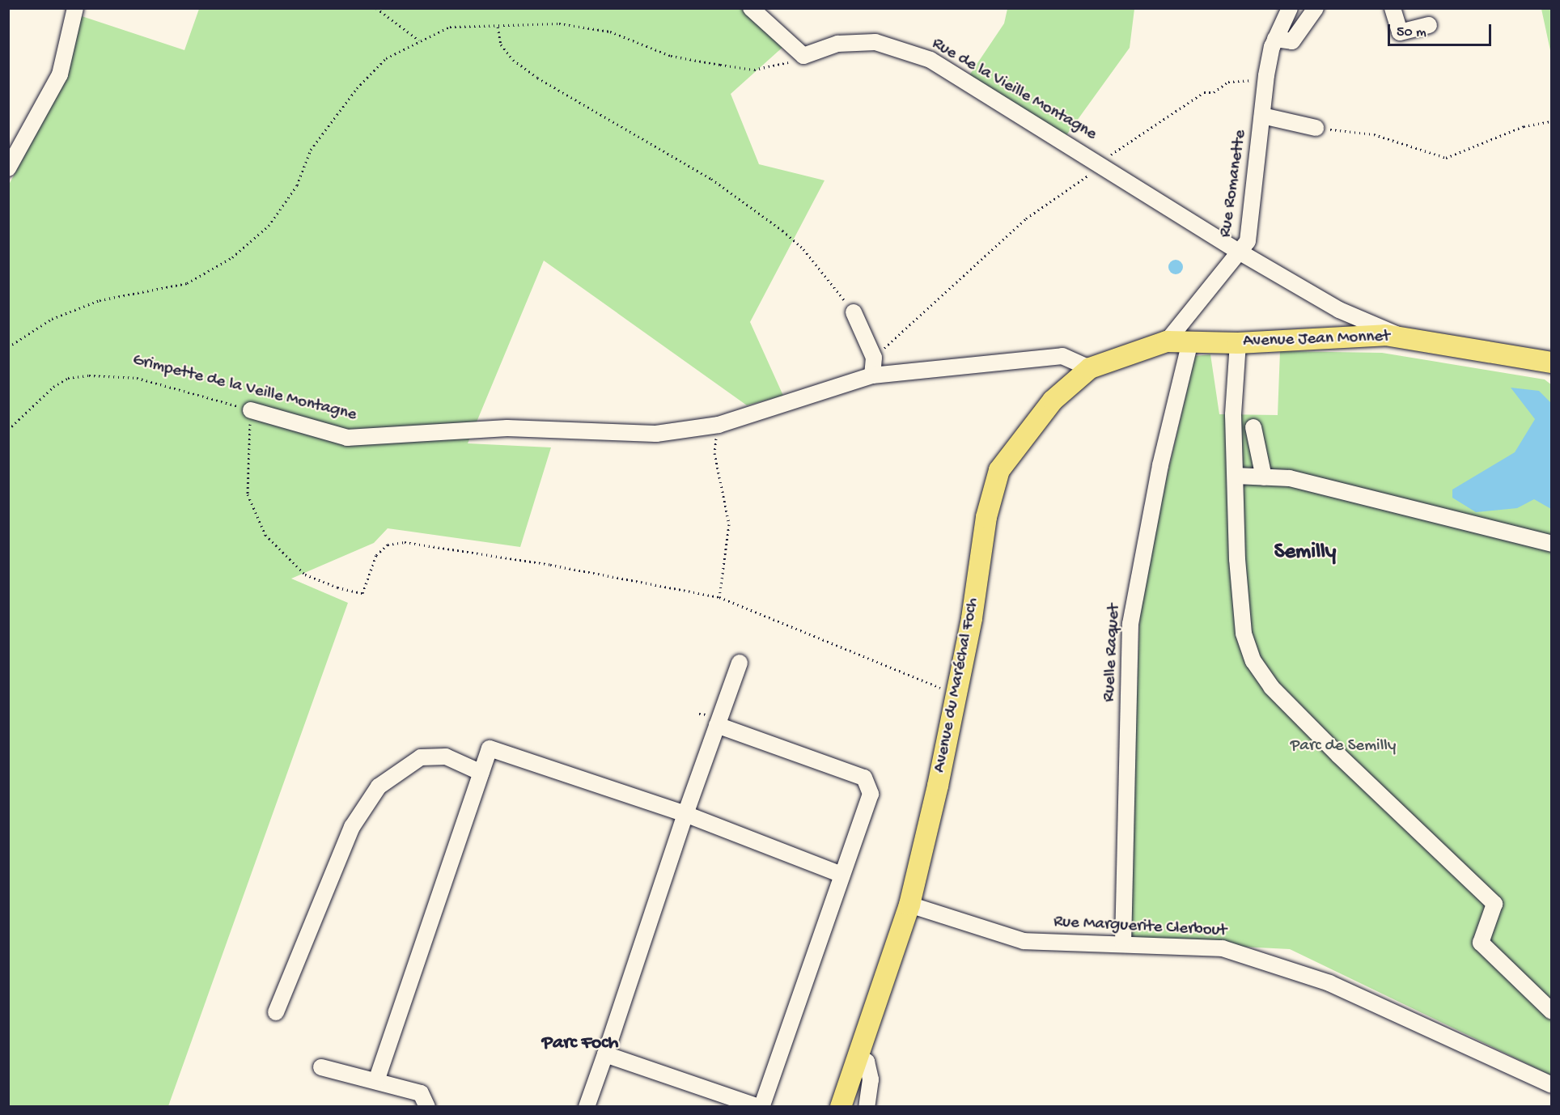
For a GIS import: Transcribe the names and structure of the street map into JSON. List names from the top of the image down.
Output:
{
  "streets": {
    "main road": ["Avenue Jean Monnet", "Avenue du Maréchal Foch"],
    "street": [
      "Rue de la Vieille Montagne",
      "Rue Romanette",
      "Grimpette de la Veille Montagne",
      "Ruelle Raquet",
      "Rue Marguerite Clerbout"
    ]
  },
  "crossings": [
    ["Rue de la Vieille Montagne", "Rue Romanette"],
    ["Rue de la Vieille Montagne", "Avenue Jean Monnet"],
    ["Rue Romanette", "Avenue Jean Monnet"],
    ["Rue Romanette", "Avenue du Maréchal Foch"],
    ["Avenue Jean Monnet", "Ruelle Raquet"],
    ["Avenue Jean Monnet", "Avenue du Maréchal Foch"],
    ["Grimpette de la Veille Montagne", "Avenue du Maréchal Foch"],
    ["Ruelle Raquet", "Rue Marguerite Clerbout"],
    ["Avenue du Maréchal Foch", "Rue Marguerite Clerbout"]
  ],
  "districts": ["Semilly", "Parc Foch"],
  "parks": ["Parc de Semilly"],
  "scale_bar": "50 m"
}
